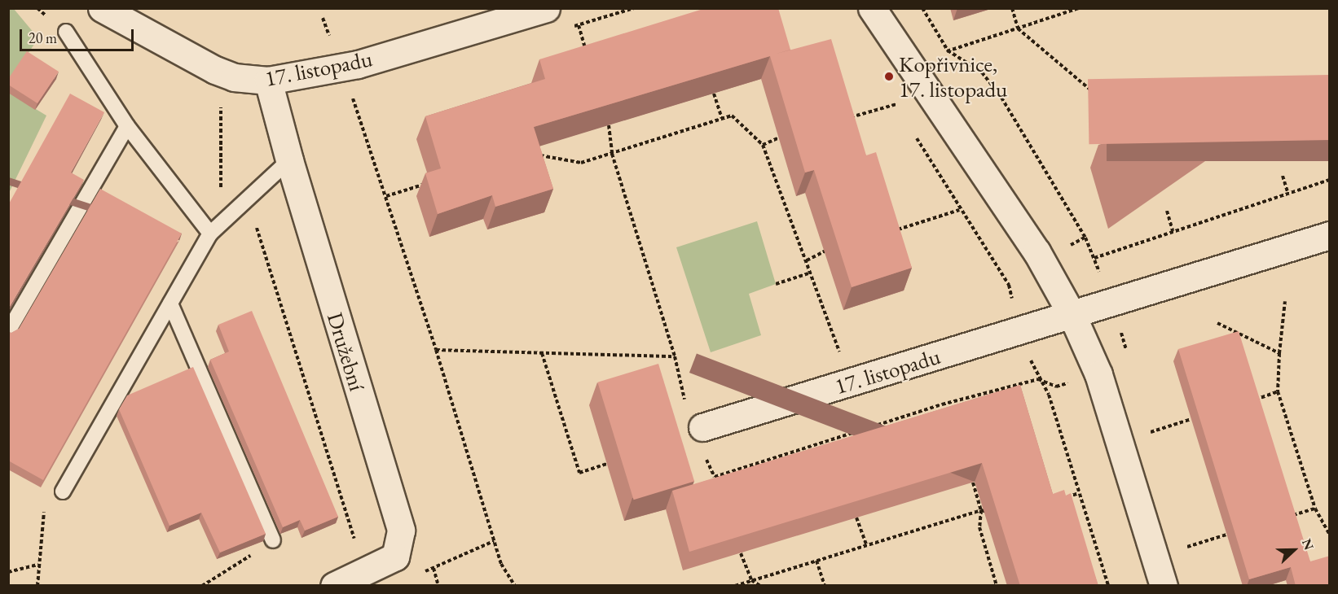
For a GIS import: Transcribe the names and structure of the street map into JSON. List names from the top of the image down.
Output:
{
  "streets": {
    "street": ["17. listopadu", "Družební"]
  },
  "crossings": [
    ["17. listopadu", "Družební"]
  ],
  "places": ["Kopřivnice, 17. listopadu"],
  "scale_bar": "20 m",
  "north": "right"
}
